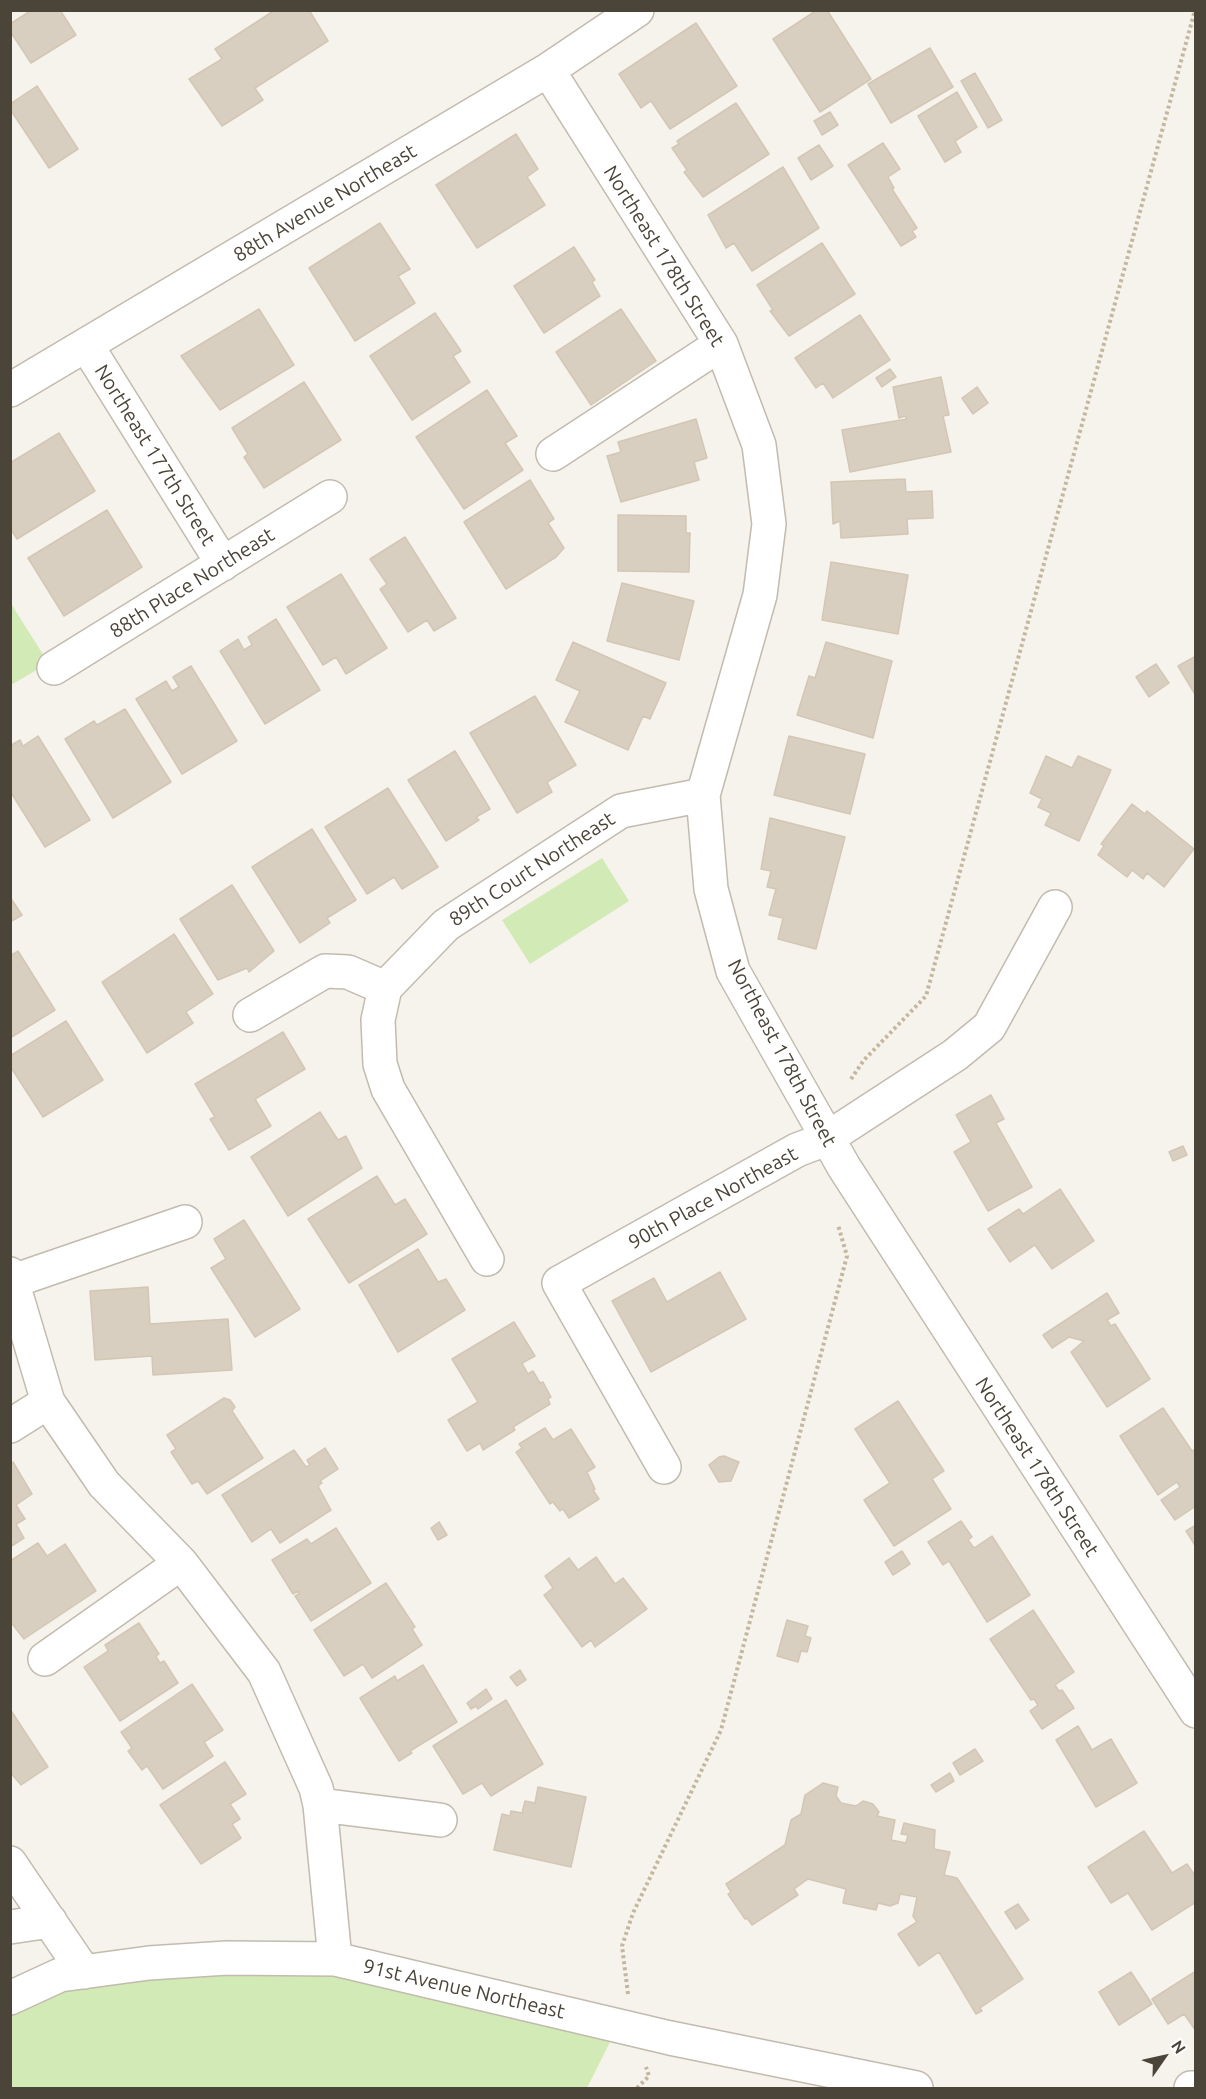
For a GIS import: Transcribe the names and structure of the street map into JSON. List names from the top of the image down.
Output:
{
  "streets": {
    "street": [
      "88th Avenue Northeast",
      "Northeast 178th Street",
      "Northeast 177th Street",
      "88th Place Northeast",
      "89th Court Northeast",
      "90th Place Northeast",
      "91st Avenue Northeast"
    ]
  },
  "crossings": [
    ["88th Avenue Northeast", "Northeast 178th Street"],
    ["88th Avenue Northeast", "Northeast 177th Street"],
    ["Northeast 178th Street", "89th Court Northeast"],
    ["Northeast 178th Street", "90th Place Northeast"],
    ["Northeast 177th Street", "88th Place Northeast"]
  ],
  "north": "top right"
}
